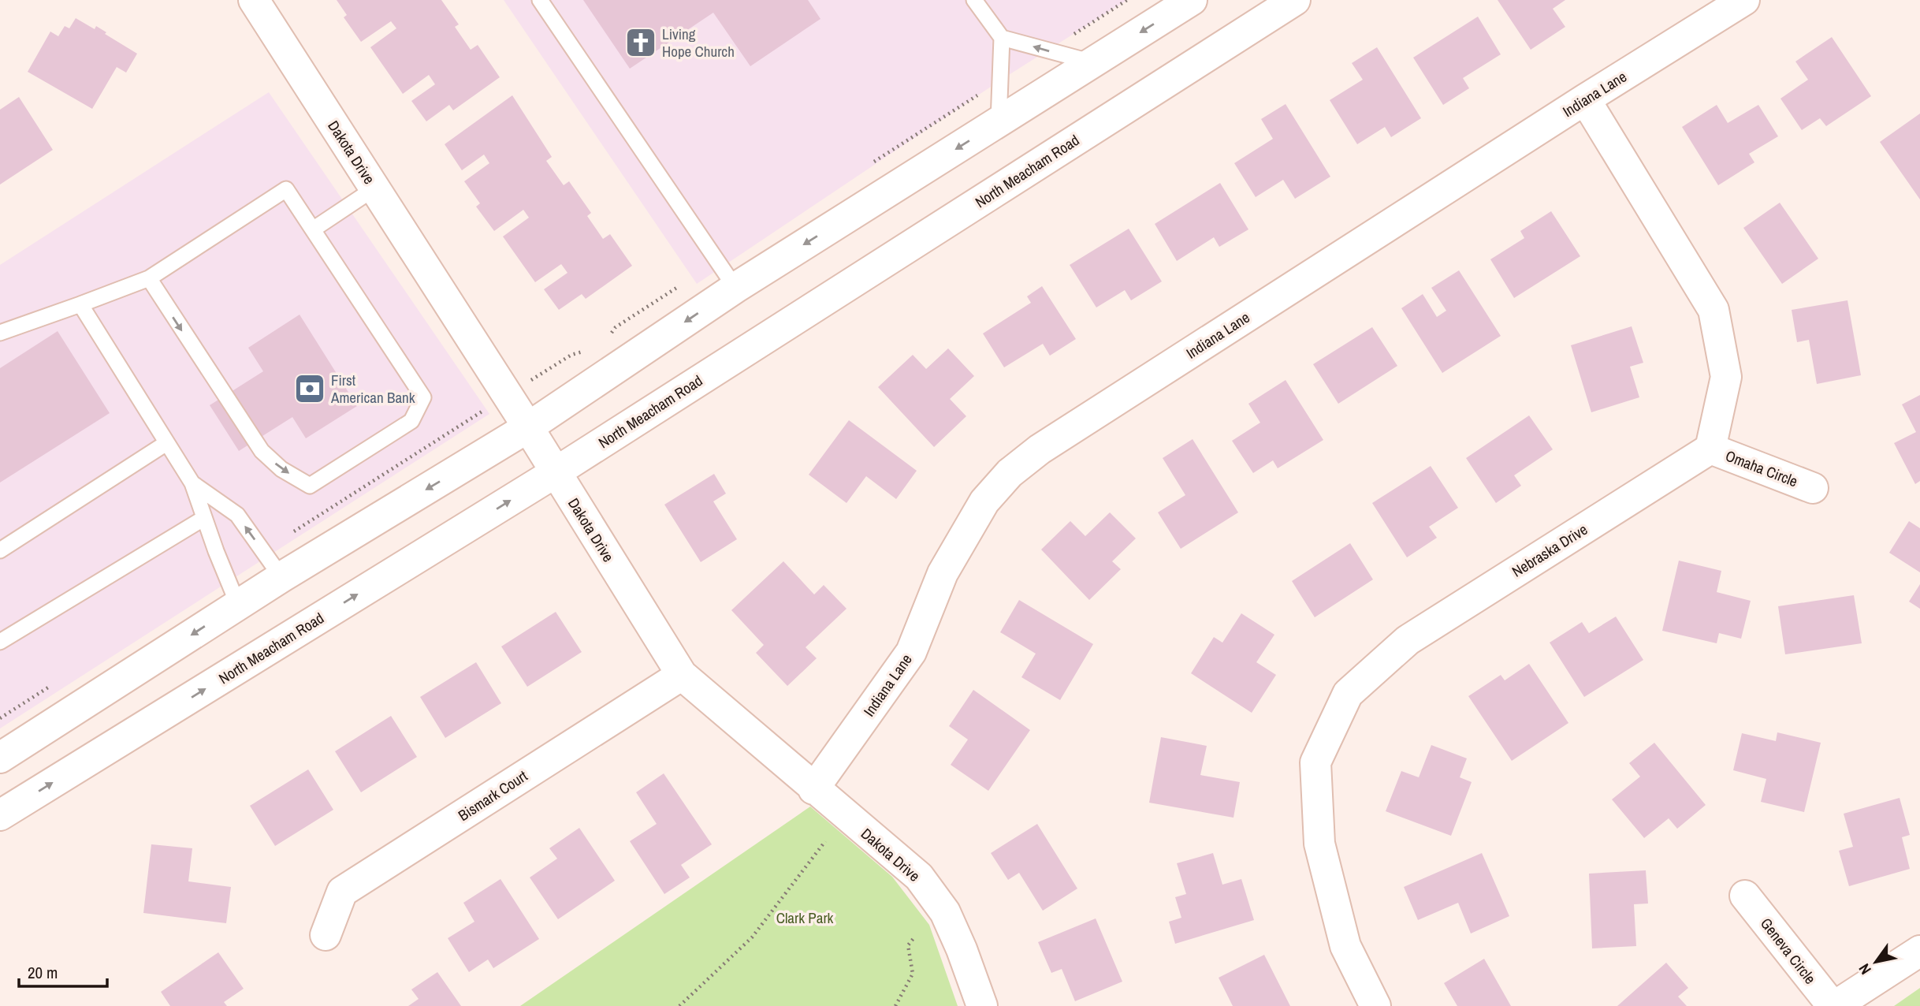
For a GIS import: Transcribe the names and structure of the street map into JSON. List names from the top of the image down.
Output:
{
  "streets": {
    "street": [
      "Indiana Lane",
      "Dakota Drive",
      "North Meacham Road",
      "Omaha Circle",
      "Nebraska Drive",
      "Bismark Court",
      "Geneva Circle"
    ]
  },
  "crossings": [
    ["Indiana Lane", "Dakota Drive"],
    ["Dakota Drive", "North Meacham Road"],
    ["Dakota Drive", "Bismark Court"],
    ["Omaha Circle", "Nebraska Drive"]
  ],
  "parks": ["Clark Park"],
  "places": {
    "church": ["Living Hope Church"],
    "bank": ["First American Bank"]
  },
  "scale_bar": "20 m",
  "north": "bottom left"
}
